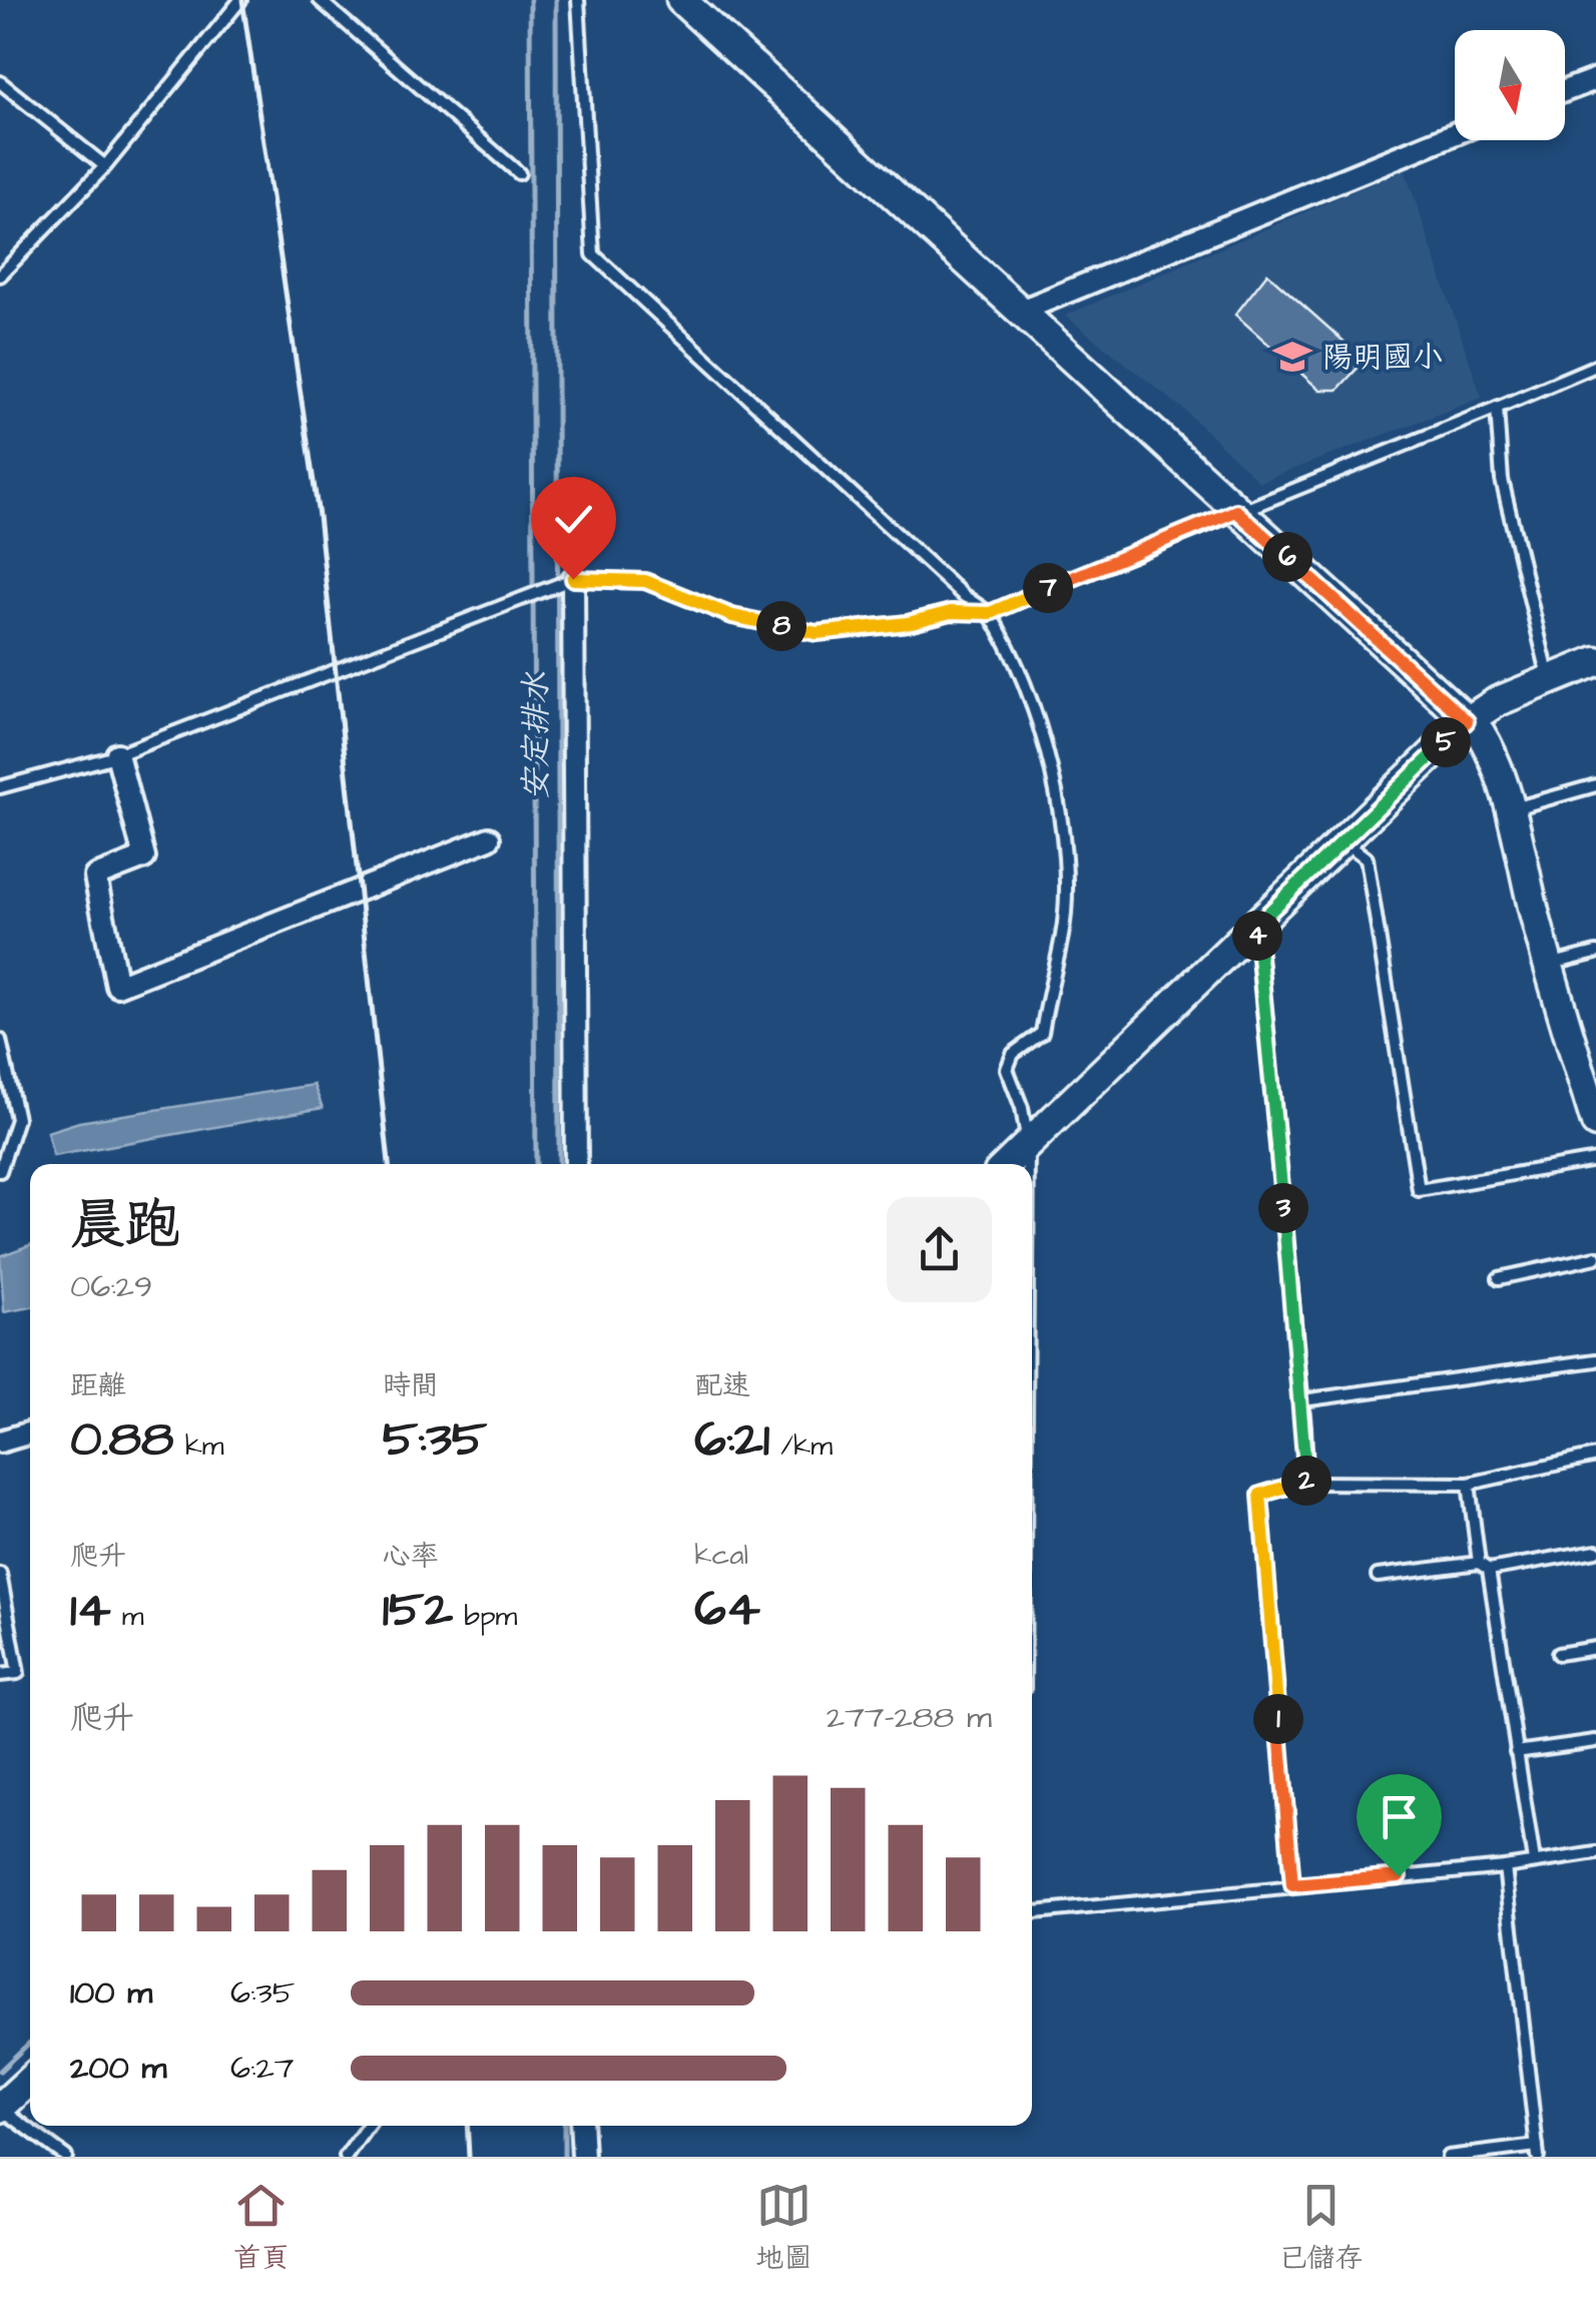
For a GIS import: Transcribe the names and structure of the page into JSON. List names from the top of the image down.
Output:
{
  "water": ["安定排水"],
  "places": {
    "school or university": ["陽明國小"]
  },
  "north": "bottom",
  "page": {
    "pins": [
      "6",
      "7",
      "8",
      "5",
      "4",
      "3",
      "2",
      "1"
    ],
    "heading": ["晨跑", "06:29"],
    "stats": [
      ["距離", "0.88 km"],
      ["時間", "5:35"],
      ["配速", "6:21 /km"],
      ["爬升", "14 m"],
      ["心率", "152 bpm"],
      ["kcal", "64"]
    ],
    "chart": ["爬升", "277–288 m"],
    "list": [
      {
        "name": "100 m",
        "note": "6:35"
      },
      {
        "name": "200 m",
        "note": "6:27"
      }
    ],
    "tabs": ["首頁", "地圖", "已儲存"]
  }
}
